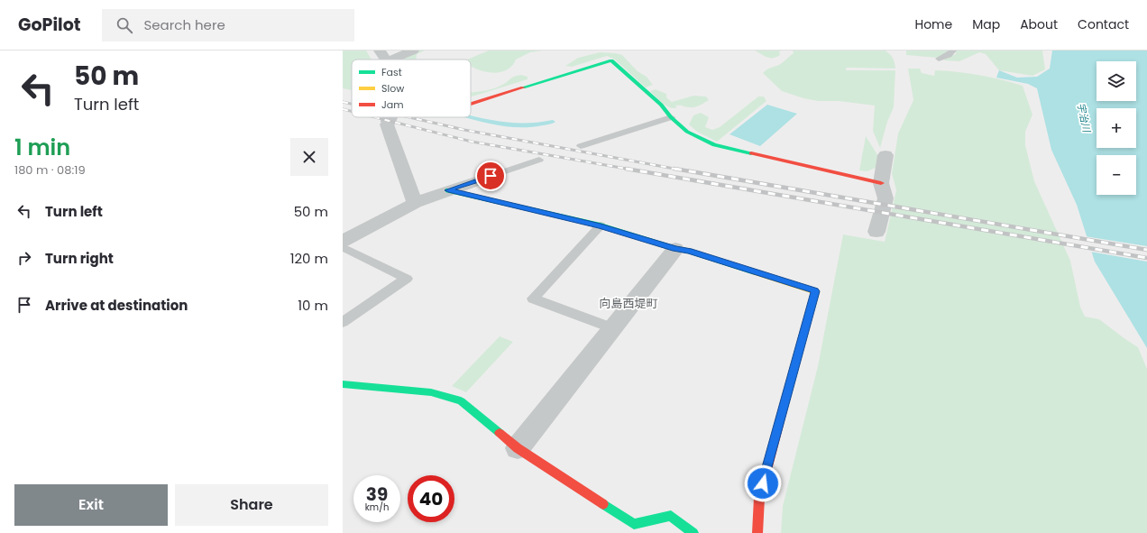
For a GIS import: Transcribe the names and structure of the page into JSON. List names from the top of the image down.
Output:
{
  "districts": ["向島西堤町"],
  "water": ["宇治川"],
  "legend": ["Fast", "Slow", "Jam"],
  "page": {
    "header": "GoPilot",
    "search": "Search here",
    "nav": [
      "Home",
      "Map",
      "About",
      "Contact"
    ],
    "turn": ["50 m", "Turn left"],
    "map_buttons": ["+", "−"],
    "heading": ["1 min", "180 m · 08:19"],
    "list": [
      {
        "name": "Turn left",
        "value": "50 m"
      },
      {
        "name": "Turn right",
        "value": "120 m"
      },
      {
        "name": "Arrive at destination",
        "value": "10 m"
      }
    ],
    "speed": "39 km/h",
    "limit": "40",
    "buttons": ["Exit", "Share"]
  }
}
